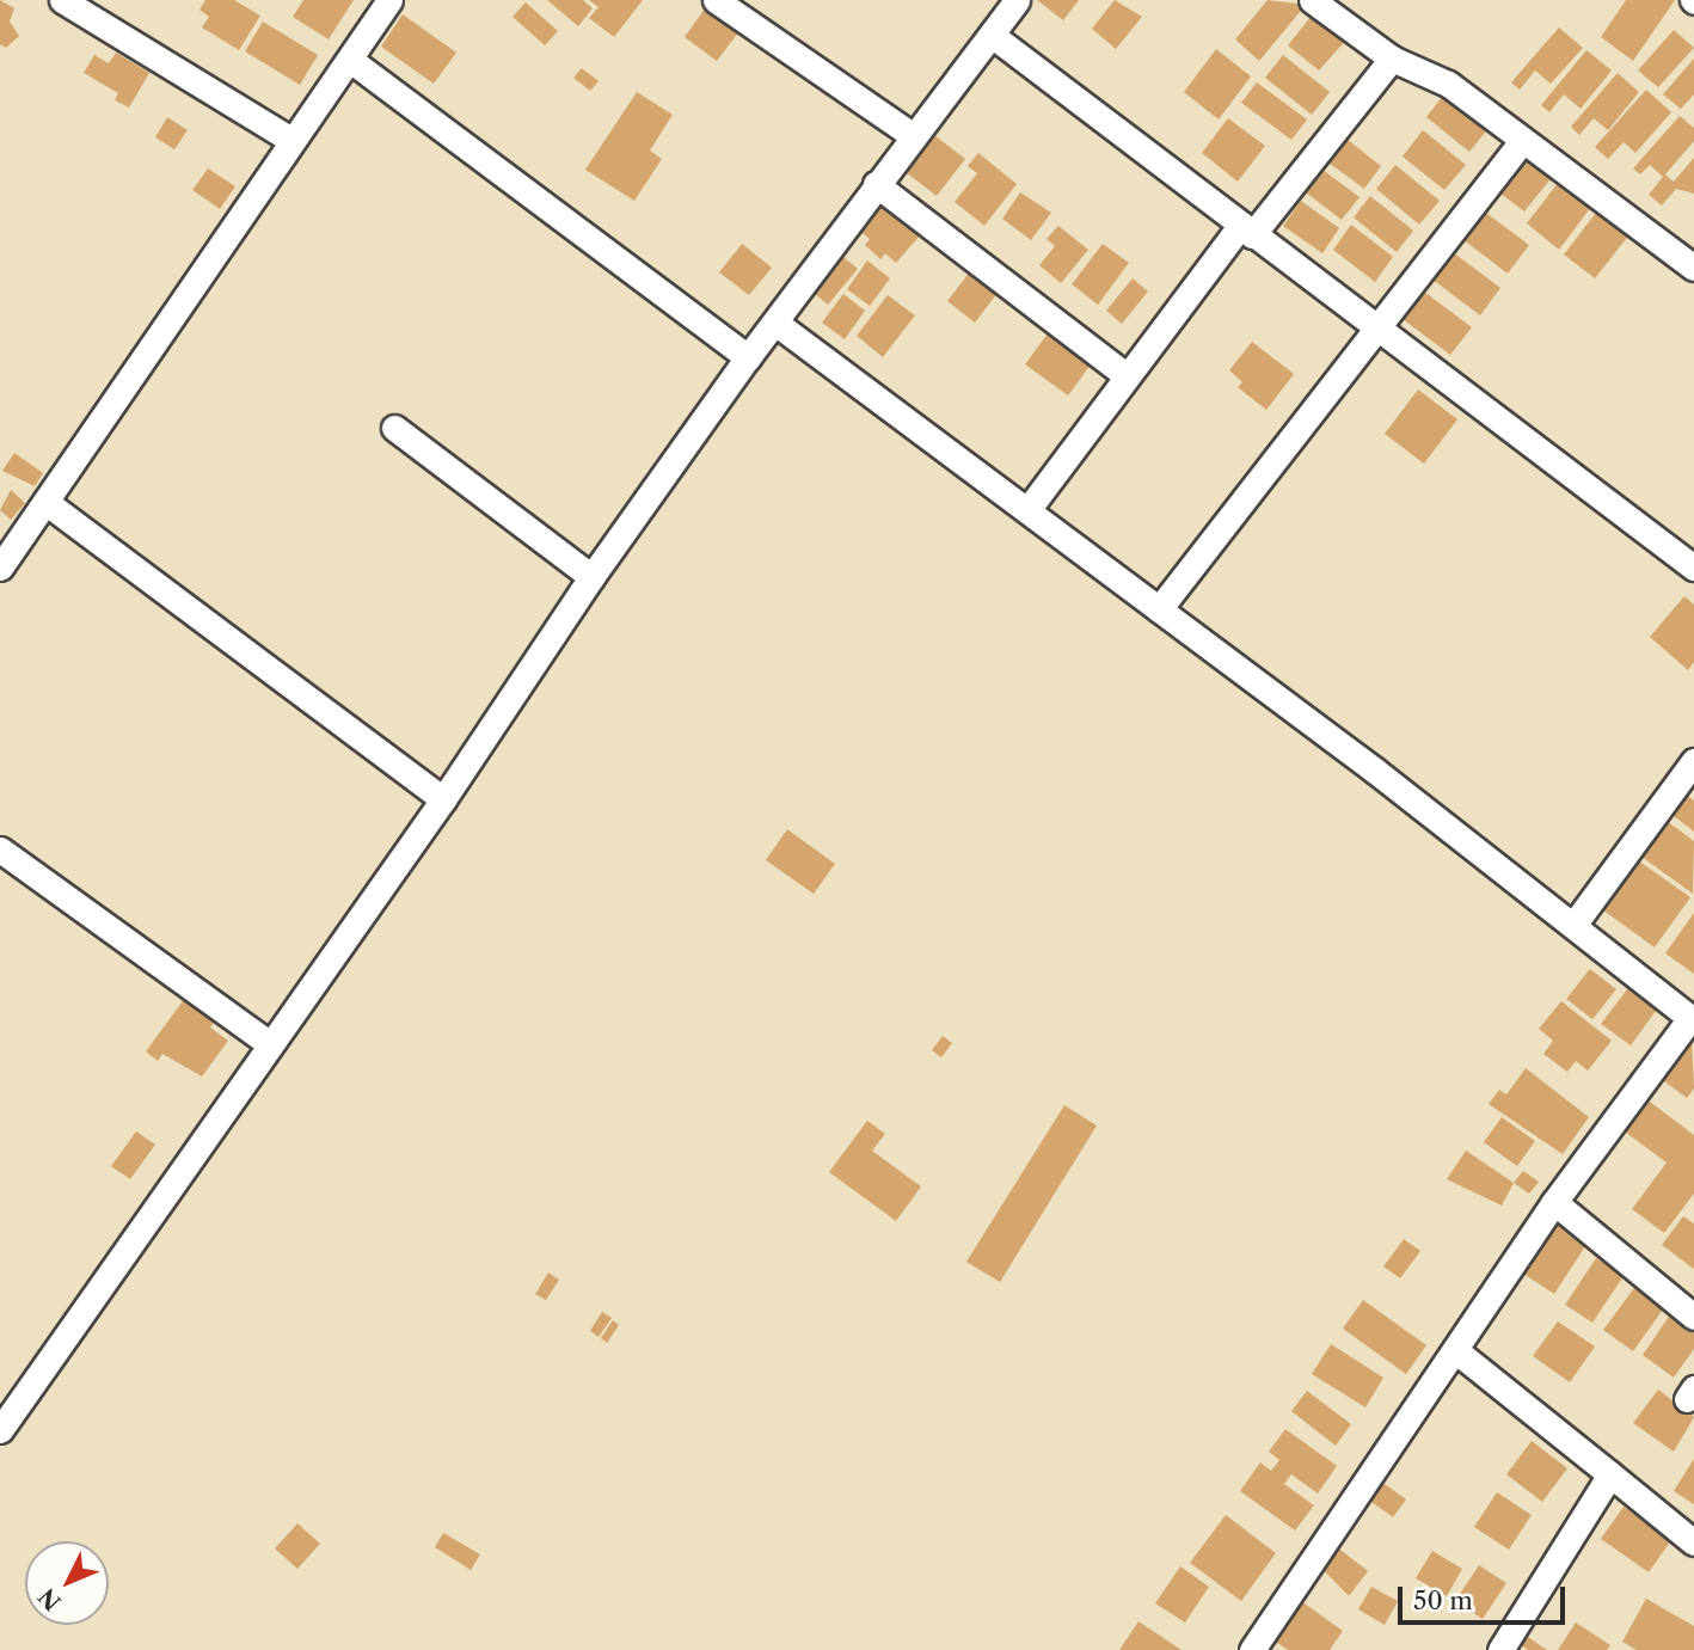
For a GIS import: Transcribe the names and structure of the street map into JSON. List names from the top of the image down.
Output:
{
  "scale_bar": "50 m",
  "north": "bottom left"
}
